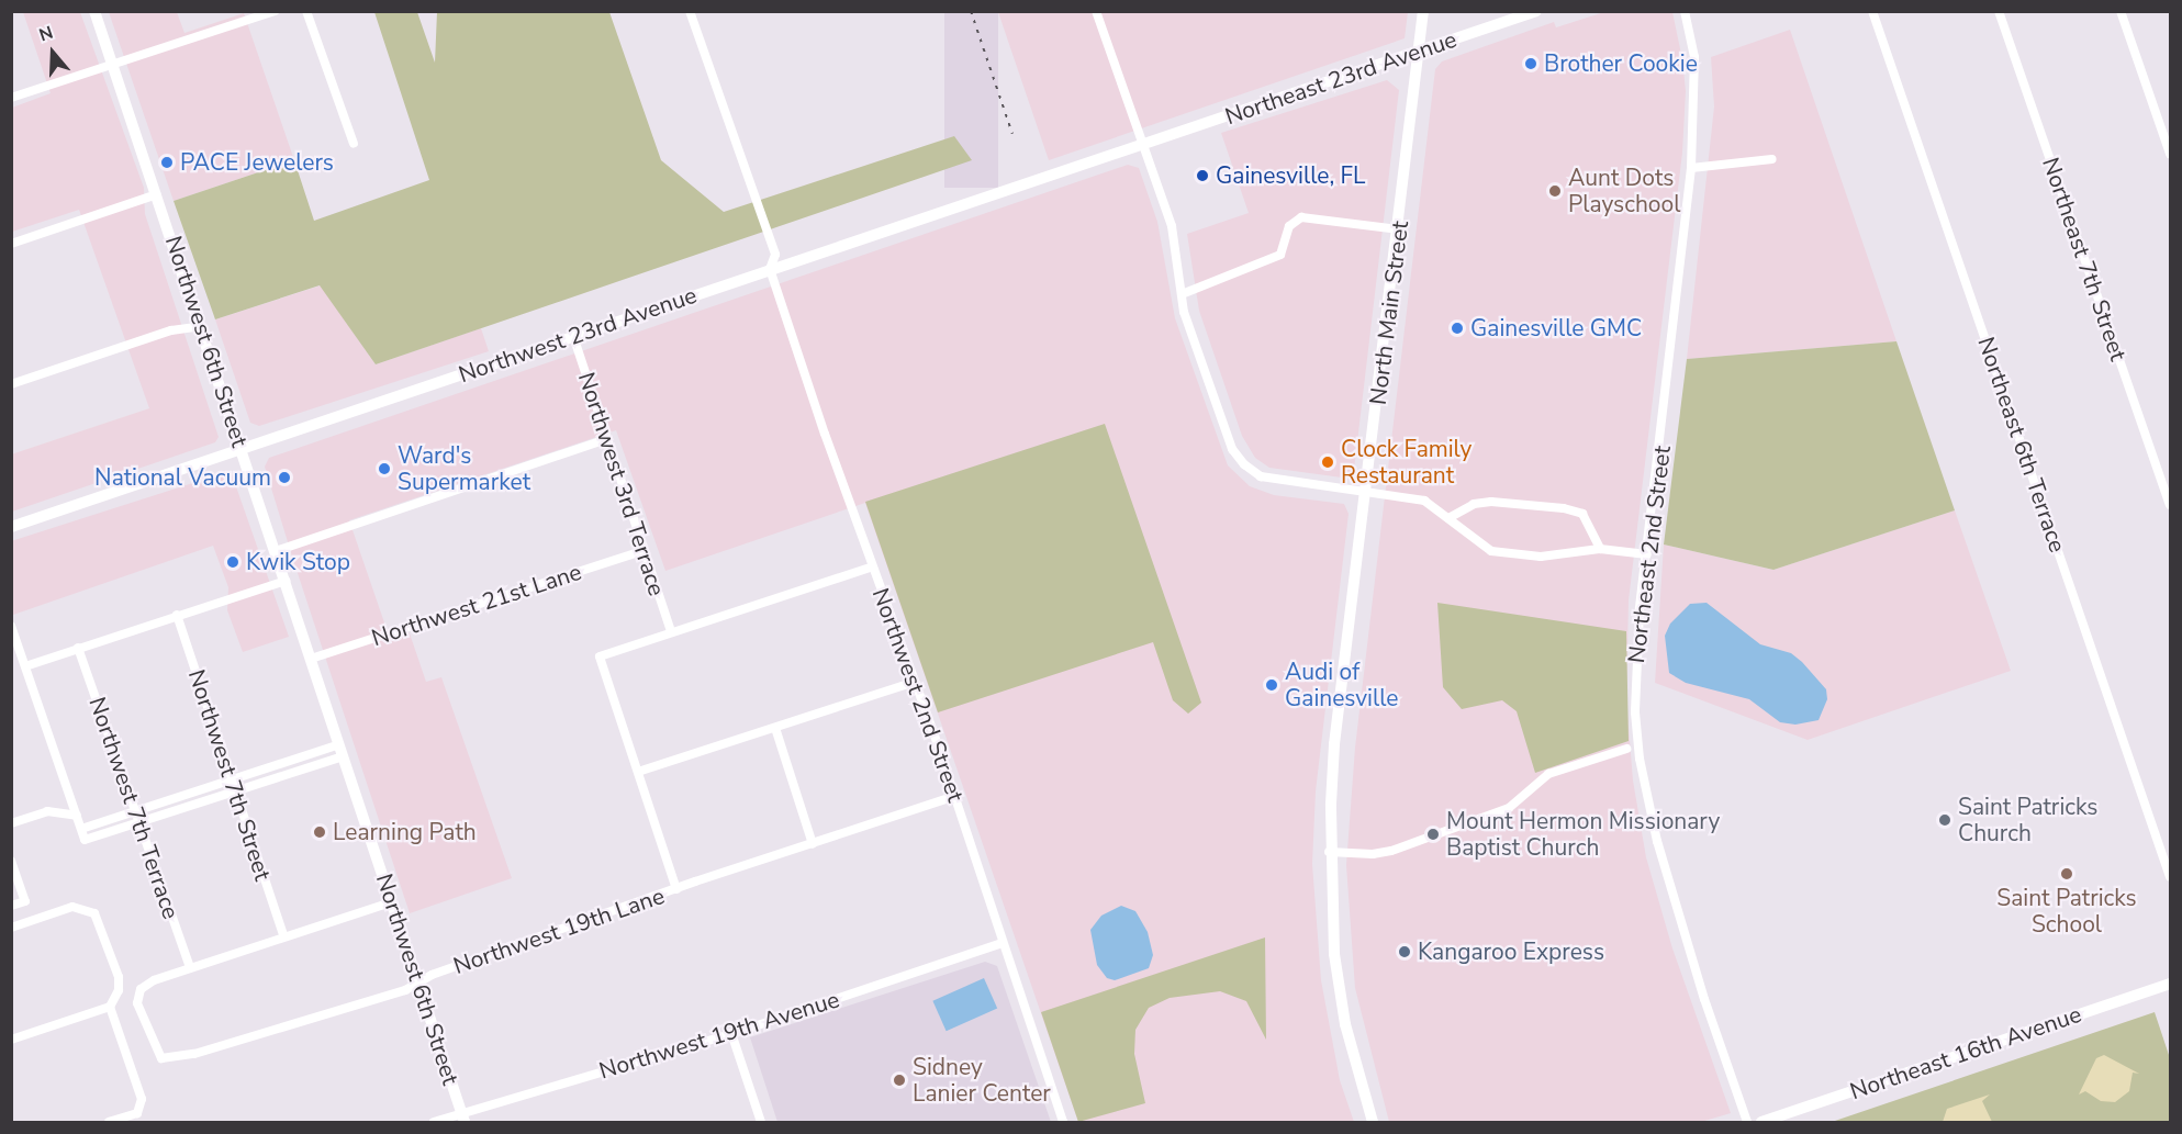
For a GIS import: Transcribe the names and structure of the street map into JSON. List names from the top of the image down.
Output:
{
  "streets": {
    "main road": [
      "Northeast 23rd Avenue",
      "North Main Street",
      "Northwest 23rd Avenue",
      "Northwest 6th Street",
      "Northeast 16th Avenue"
    ],
    "street": [
      "Northeast 7th Street",
      "Northeast 6th Terrace",
      "Northwest 3rd Terrace",
      "Northeast 2nd Street",
      "Northwest 21st Lane",
      "Northwest 2nd Street",
      "Northwest 7th Street",
      "Northwest 7th Terrace",
      "Northwest 19th Lane",
      "Northwest 19th Avenue"
    ]
  },
  "crossings": [
    ["Northeast 23rd Avenue", "North Main Street"],
    ["Northeast 23rd Avenue", "Northwest 23rd Avenue"],
    ["Northwest 23rd Avenue", "Northwest 6th Street"],
    ["Northwest 23rd Avenue", "Northwest 3rd Terrace"],
    ["Northwest 23rd Avenue", "Northwest 2nd Street"],
    ["Northwest 6th Street", "Northwest 21st Lane"],
    ["Northwest 6th Street", "Northwest 19th Lane"],
    ["Northwest 6th Street", "Northwest 19th Avenue"],
    ["Northwest 3rd Terrace", "Northwest 21st Lane"],
    ["Northwest 2nd Street", "Northwest 19th Lane"],
    ["Northwest 2nd Street", "Northwest 19th Avenue"],
    ["Northwest 7th Terrace", "Northwest 19th Lane"]
  ],
  "places": [
    "Brother Cookie",
    "PACE Jewelers",
    "Gainesville, FL",
    "Aunt Dots Playschool",
    "Gainesville GMC",
    "Clock Family Restaurant",
    "Ward's Supermarket",
    "National Vacuum",
    "Kwik Stop",
    "Audi of Gainesville",
    "Saint Patricks Church",
    "Learning Path",
    "Mount Hermon Missionary Baptist Church",
    "Saint Patricks School",
    "Kangaroo Express",
    "Sidney Lanier Center"
  ],
  "north": "top"
}
